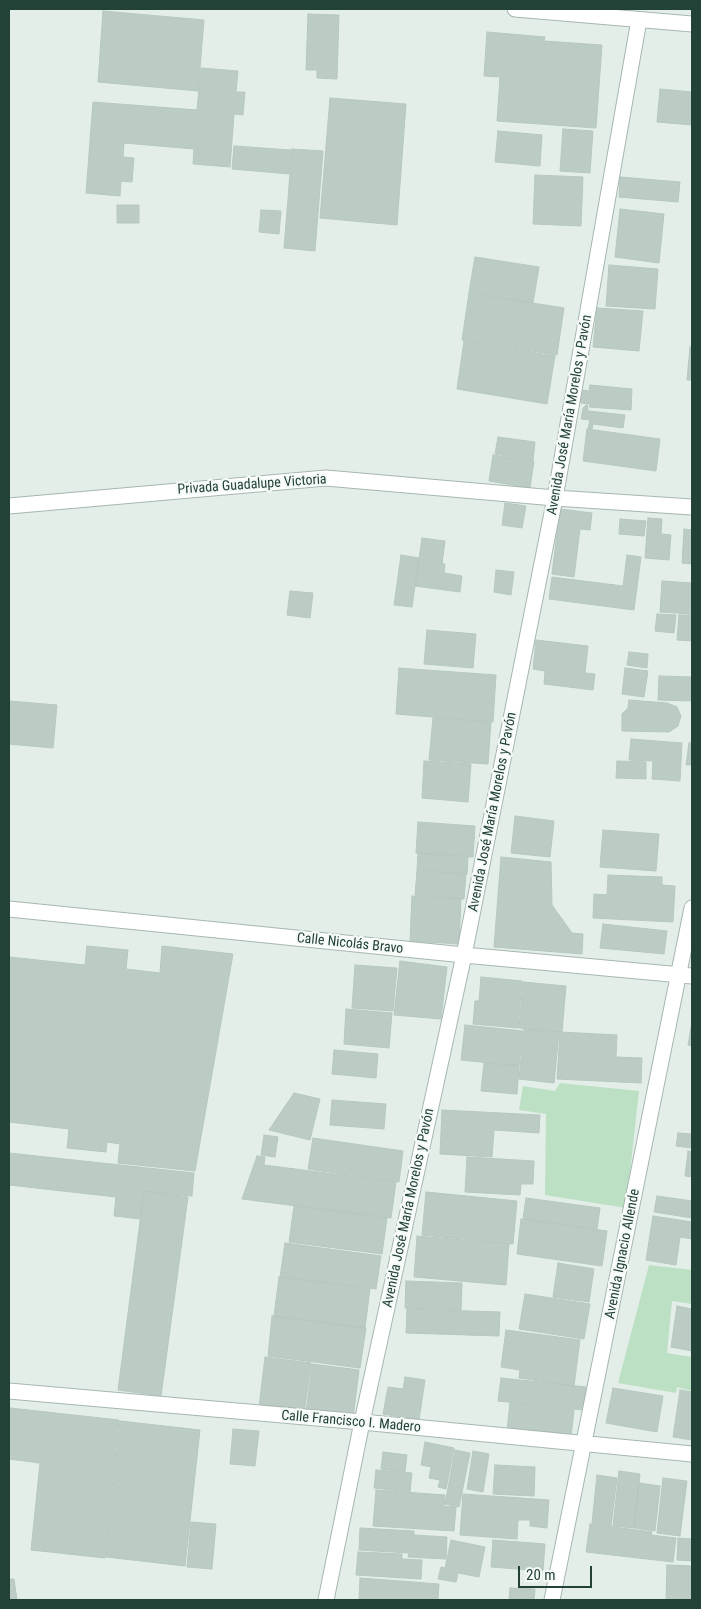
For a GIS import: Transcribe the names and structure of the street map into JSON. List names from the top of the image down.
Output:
{
  "streets": {
    "street": [
      "Avenida José María Morelos y Pavón",
      "Privada Guadalupe Victoria",
      "Calle Nicolás Bravo",
      "Avenida Ignacio Allende",
      "Calle Francisco I. Madero"
    ]
  },
  "crossings": [
    ["Avenida José María Morelos y Pavón", "Privada Guadalupe Victoria"],
    ["Avenida José María Morelos y Pavón", "Calle Nicolás Bravo"],
    ["Avenida José María Morelos y Pavón", "Calle Francisco I. Madero"],
    ["Calle Nicolás Bravo", "Avenida Ignacio Allende"],
    ["Avenida Ignacio Allende", "Calle Francisco I. Madero"]
  ],
  "scale_bar": "20 m"
}
